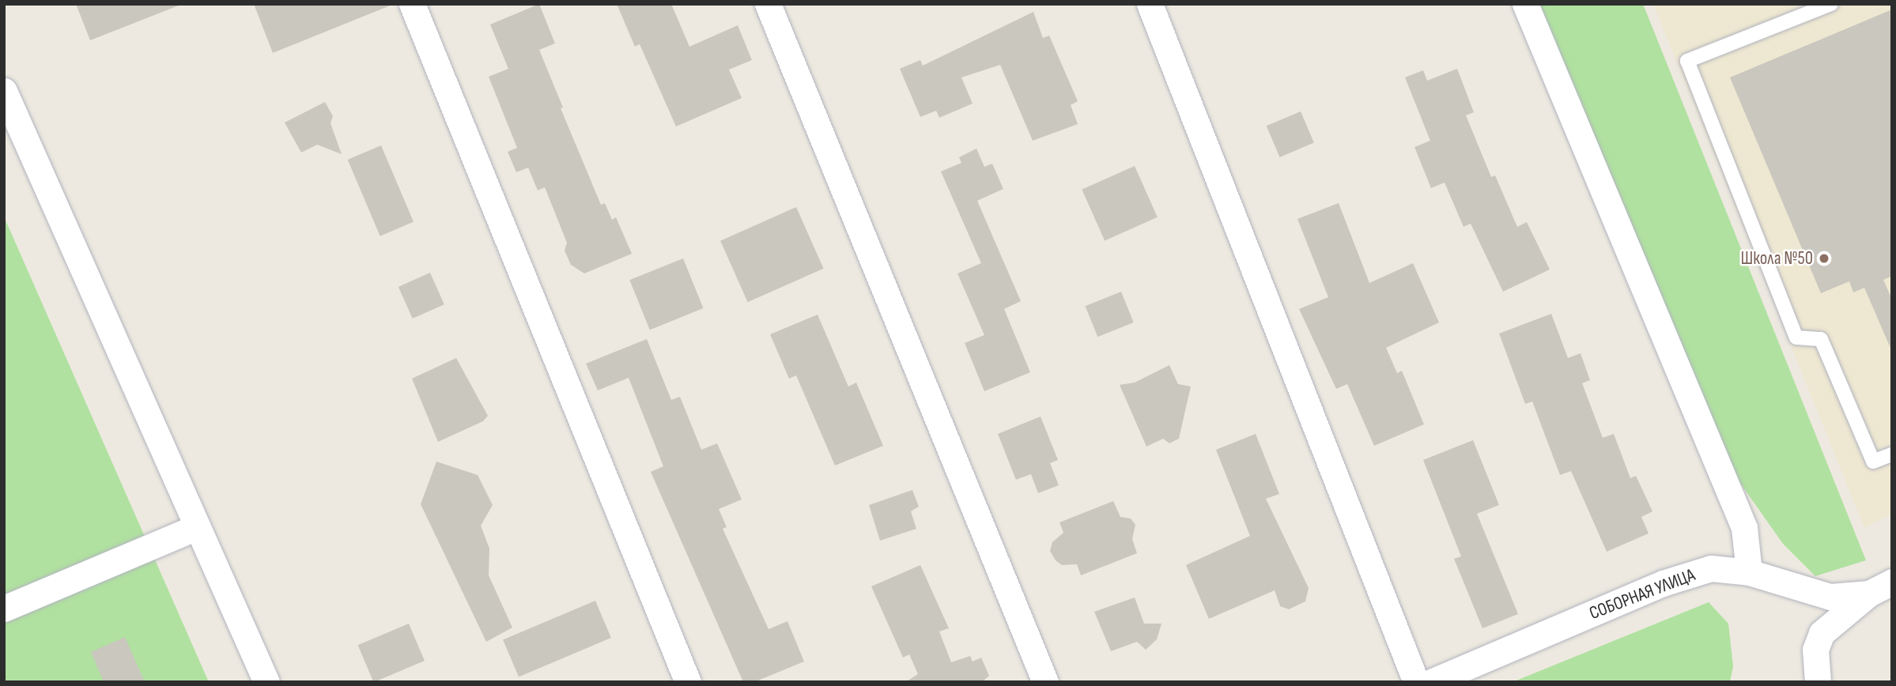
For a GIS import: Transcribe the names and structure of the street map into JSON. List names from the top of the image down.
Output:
{
  "streets": {
    "street": ["СОБОРНАЯ УЛИЦА"]
  },
  "places": ["Школа №50"]
}
